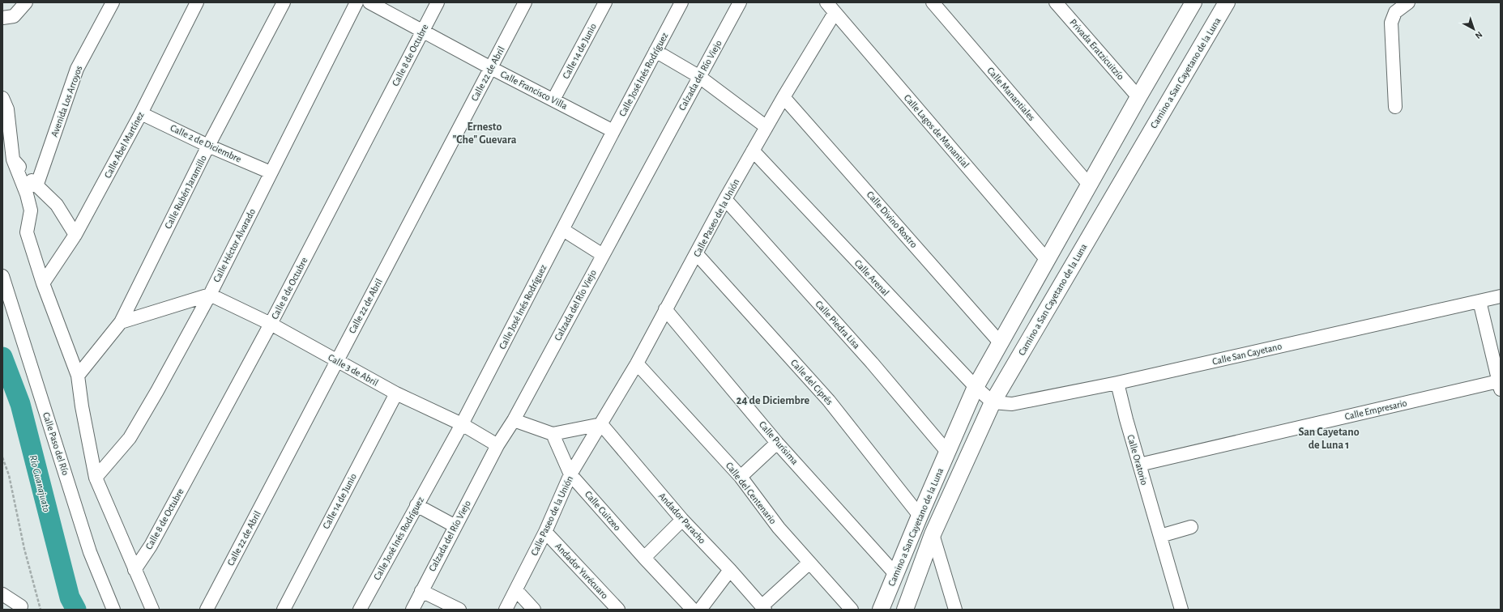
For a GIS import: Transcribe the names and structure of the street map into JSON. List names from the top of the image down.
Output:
{
  "streets": {
    "street": [
      "Privada Eratzicuitzío",
      "Calle 14 de Junio",
      "Calle 8 de Octubre",
      "Camino a San Cayetano de la Luna",
      "Calle 22 de Abril",
      "Calle José Inés Rodríguez",
      "Calzada del Río Viejo",
      "Calle Francisco Villa",
      "Calle Manantiales",
      "Avenida Los Arroyos",
      "Calle Lagos de Manantial",
      "Calle 2 de Diciembre",
      "Calle Abel Martínez",
      "Calle Rubén Jaramillo",
      "Calle Paseo de la Unión",
      "Calle Divino Rostro",
      "Calle Héctor Alvarado",
      "Calle Arenal",
      "Calle Piedra Lisa",
      "Calle San Cayetano",
      "Calle 3 de Abril",
      "Calle del Ciprés",
      "Calle Empresario",
      "Calle Purísima",
      "Calle Paso del Río",
      "Calle Oratorio",
      "Calle del Centenario",
      "Calle Cuitzeo",
      "Andador Paracho",
      "Andador Yurécuaro"
    ]
  },
  "crossings": [
    ["Privada Eratzicuitzío", "Camino a San Cayetano de la Luna"],
    ["Calle 14 de Junio", "Calle Francisco Villa"],
    ["Calle 14 de Junio", "Calle 3 de Abril"],
    ["Calle 8 de Octubre", "Calle Francisco Villa"],
    ["Calle 8 de Octubre", "Calle 3 de Abril"],
    ["Camino a San Cayetano de la Luna", "Calle Manantiales"],
    ["Camino a San Cayetano de la Luna", "Calle Lagos de Manantial"],
    ["Camino a San Cayetano de la Luna", "Calle Divino Rostro"],
    ["Camino a San Cayetano de la Luna", "Calle Arenal"],
    ["Camino a San Cayetano de la Luna", "Calle Piedra Lisa"],
    ["Camino a San Cayetano de la Luna", "Calle San Cayetano"],
    ["Camino a San Cayetano de la Luna", "Calle del Ciprés"],
    ["Camino a San Cayetano de la Luna", "Calle Purísima"],
    ["Calle 22 de Abril", "Calle Francisco Villa"],
    ["Calle 22 de Abril", "Calle 3 de Abril"],
    ["Calle José Inés Rodríguez", "Calle Francisco Villa"],
    ["Calle José Inés Rodríguez", "Calle 3 de Abril"],
    ["Calzada del Río Viejo", "Calle 3 de Abril"],
    ["Calle Lagos de Manantial", "Calle Paseo de la Unión"],
    ["Calle 2 de Diciembre", "Calle Abel Martínez"],
    ["Calle 2 de Diciembre", "Calle Rubén Jaramillo"],
    ["Calle 2 de Diciembre", "Calle Héctor Alvarado"],
    ["Calle Paseo de la Unión", "Calle Divino Rostro"],
    ["Calle Paseo de la Unión", "Calle Arenal"],
    ["Calle Paseo de la Unión", "Calle Piedra Lisa"],
    ["Calle Paseo de la Unión", "Calle del Ciprés"],
    ["Calle Paseo de la Unión", "Calle Purísima"],
    ["Calle Paseo de la Unión", "Calle del Centenario"],
    ["Calle Paseo de la Unión", "Calle Cuitzeo"],
    ["Calle Paseo de la Unión", "Andador Paracho"],
    ["Calle Paseo de la Unión", "Andador Yurécuaro"],
    ["Calle Héctor Alvarado", "Calle 3 de Abril"],
    ["Calle Arenal", "Calle San Cayetano"],
    ["Calle San Cayetano", "Calle Oratorio"],
    ["Calle Empresario", "Calle Oratorio"]
  ],
  "districts": ["Ernesto \"Che\" Guevara", "24 de Diciembre", "San Cayetano de Luna 1"],
  "water": ["Río Guanajuato"],
  "north": "bottom right"
}
